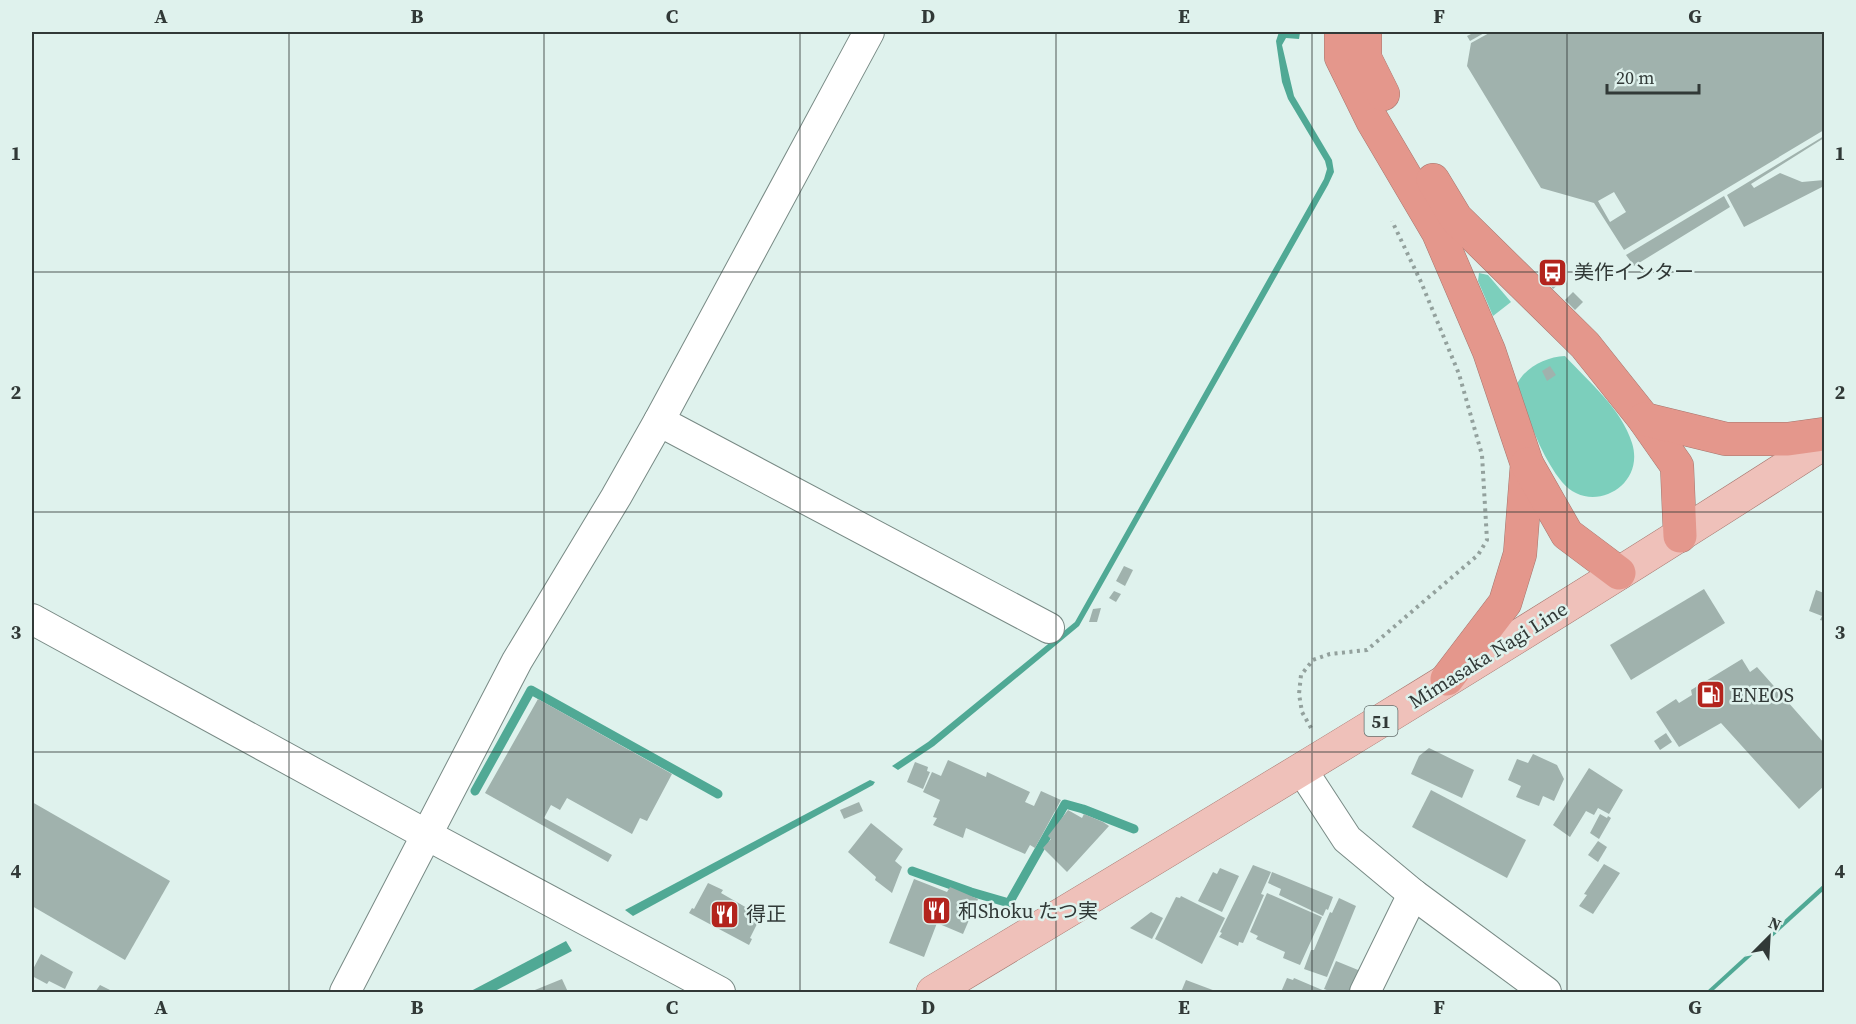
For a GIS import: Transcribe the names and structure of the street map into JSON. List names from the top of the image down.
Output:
{
  "streets": {
    "main road": ["Mimasaka Nagi Line", "51"]
  },
  "places": {
    "bus stop": ["美作インター"],
    "fuel station": ["ENEOS"],
    "restaurant": ["和Shoku たつ実", "得正"]
  },
  "scale_bar": "20 m",
  "north": "top right",
  "grid": {
    "columns": [
      "A",
      "B",
      "C",
      "D",
      "E",
      "F",
      "G"
    ],
    "rows": [
      "1",
      "2",
      "3",
      "4"
    ]
  }
}
